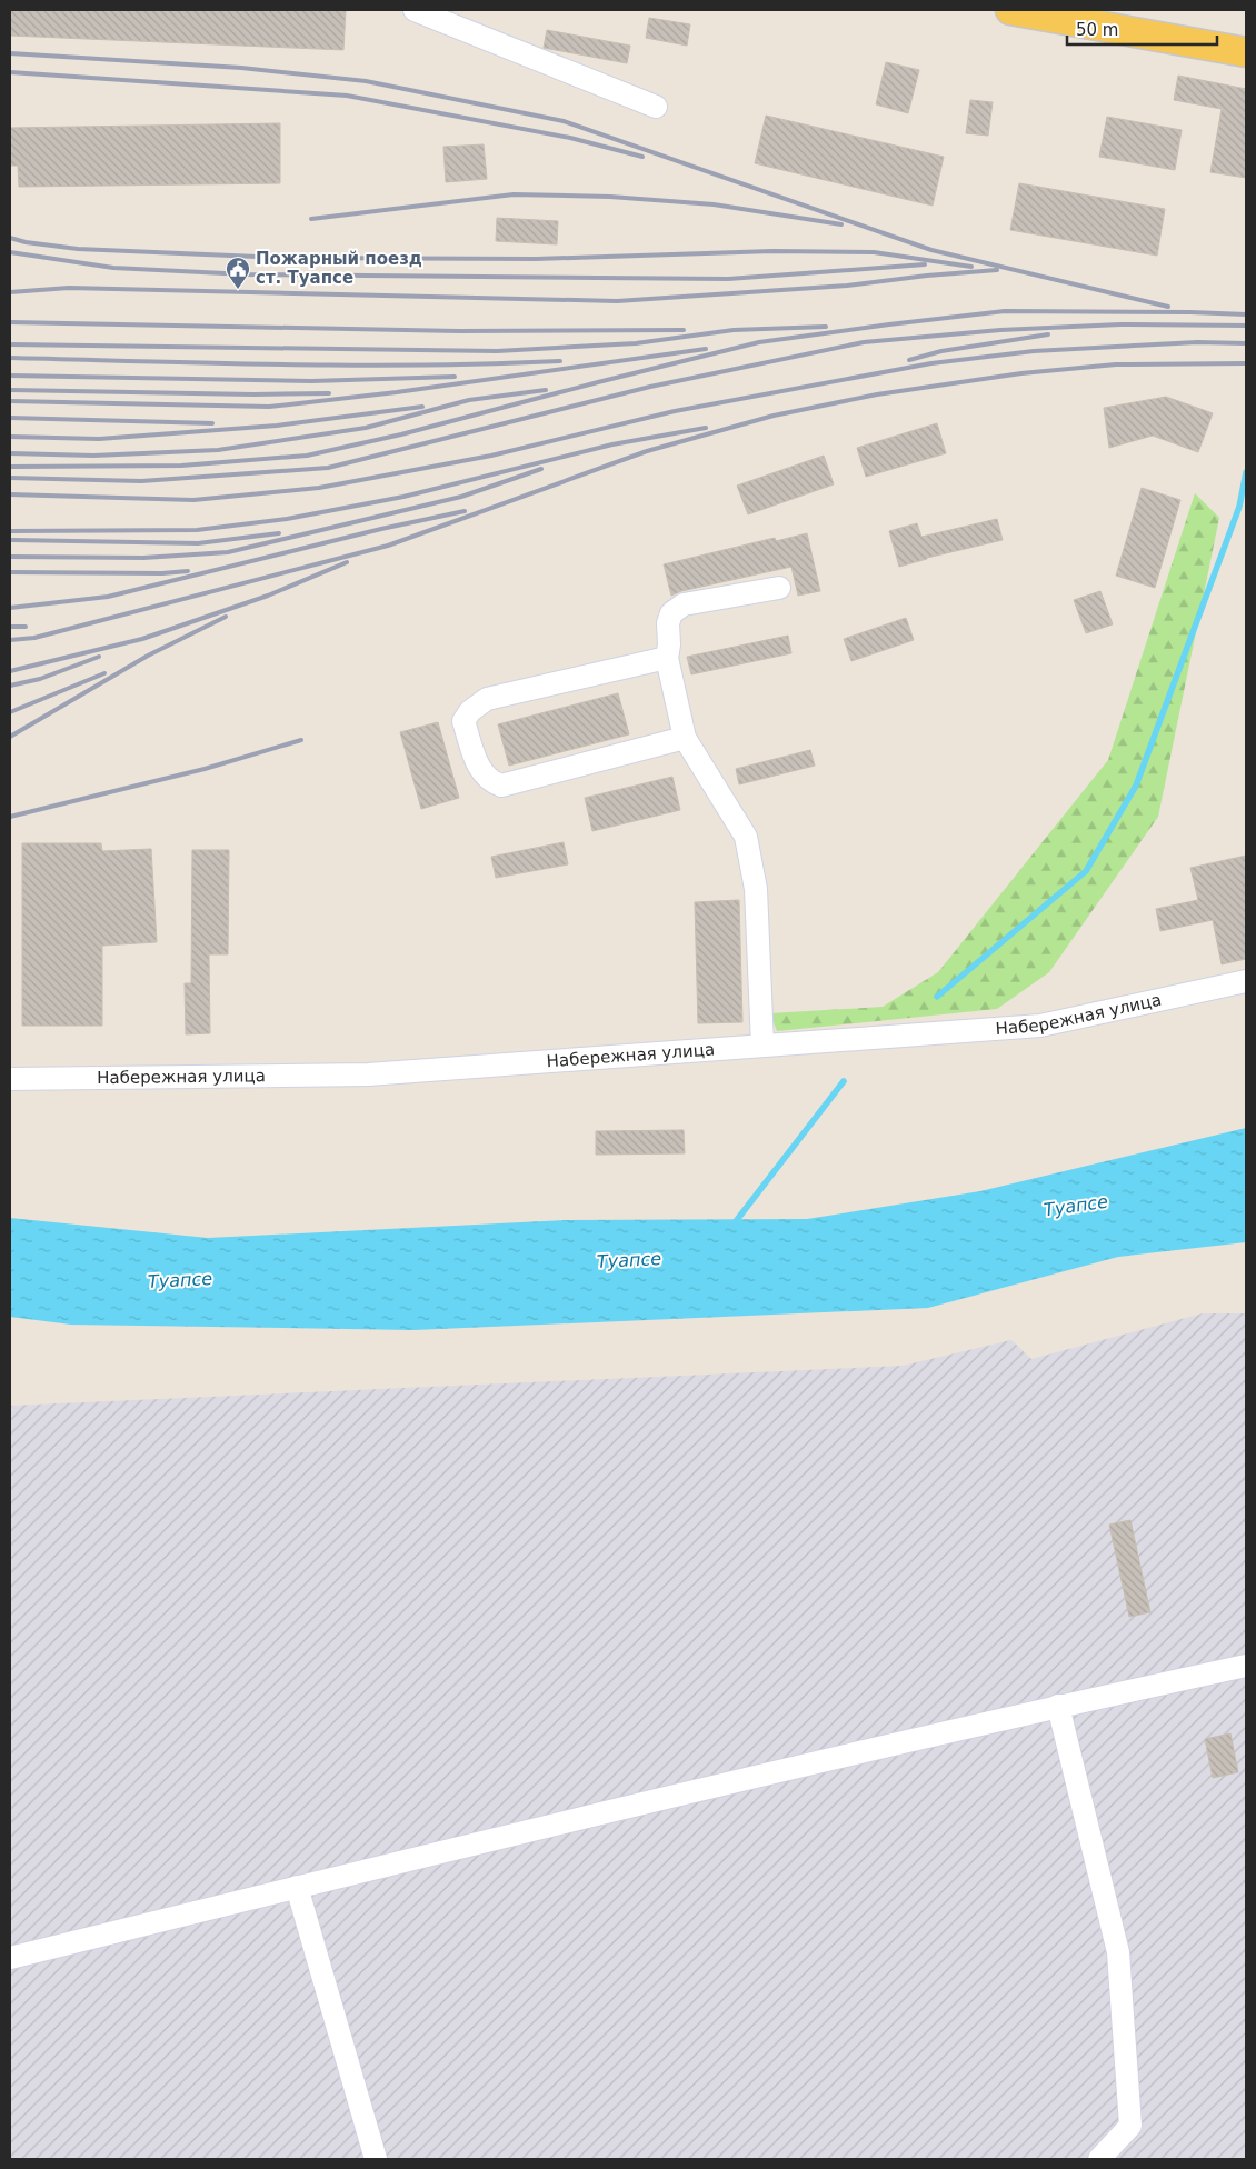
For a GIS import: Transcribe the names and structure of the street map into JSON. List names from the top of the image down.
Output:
{
  "streets": {
    "street": ["Набережная улица"]
  },
  "water": ["Туапсе"],
  "places": {
    "public building": ["Пожарный поезд ст. Туапсе"]
  },
  "scale_bar": "50 m"
}
